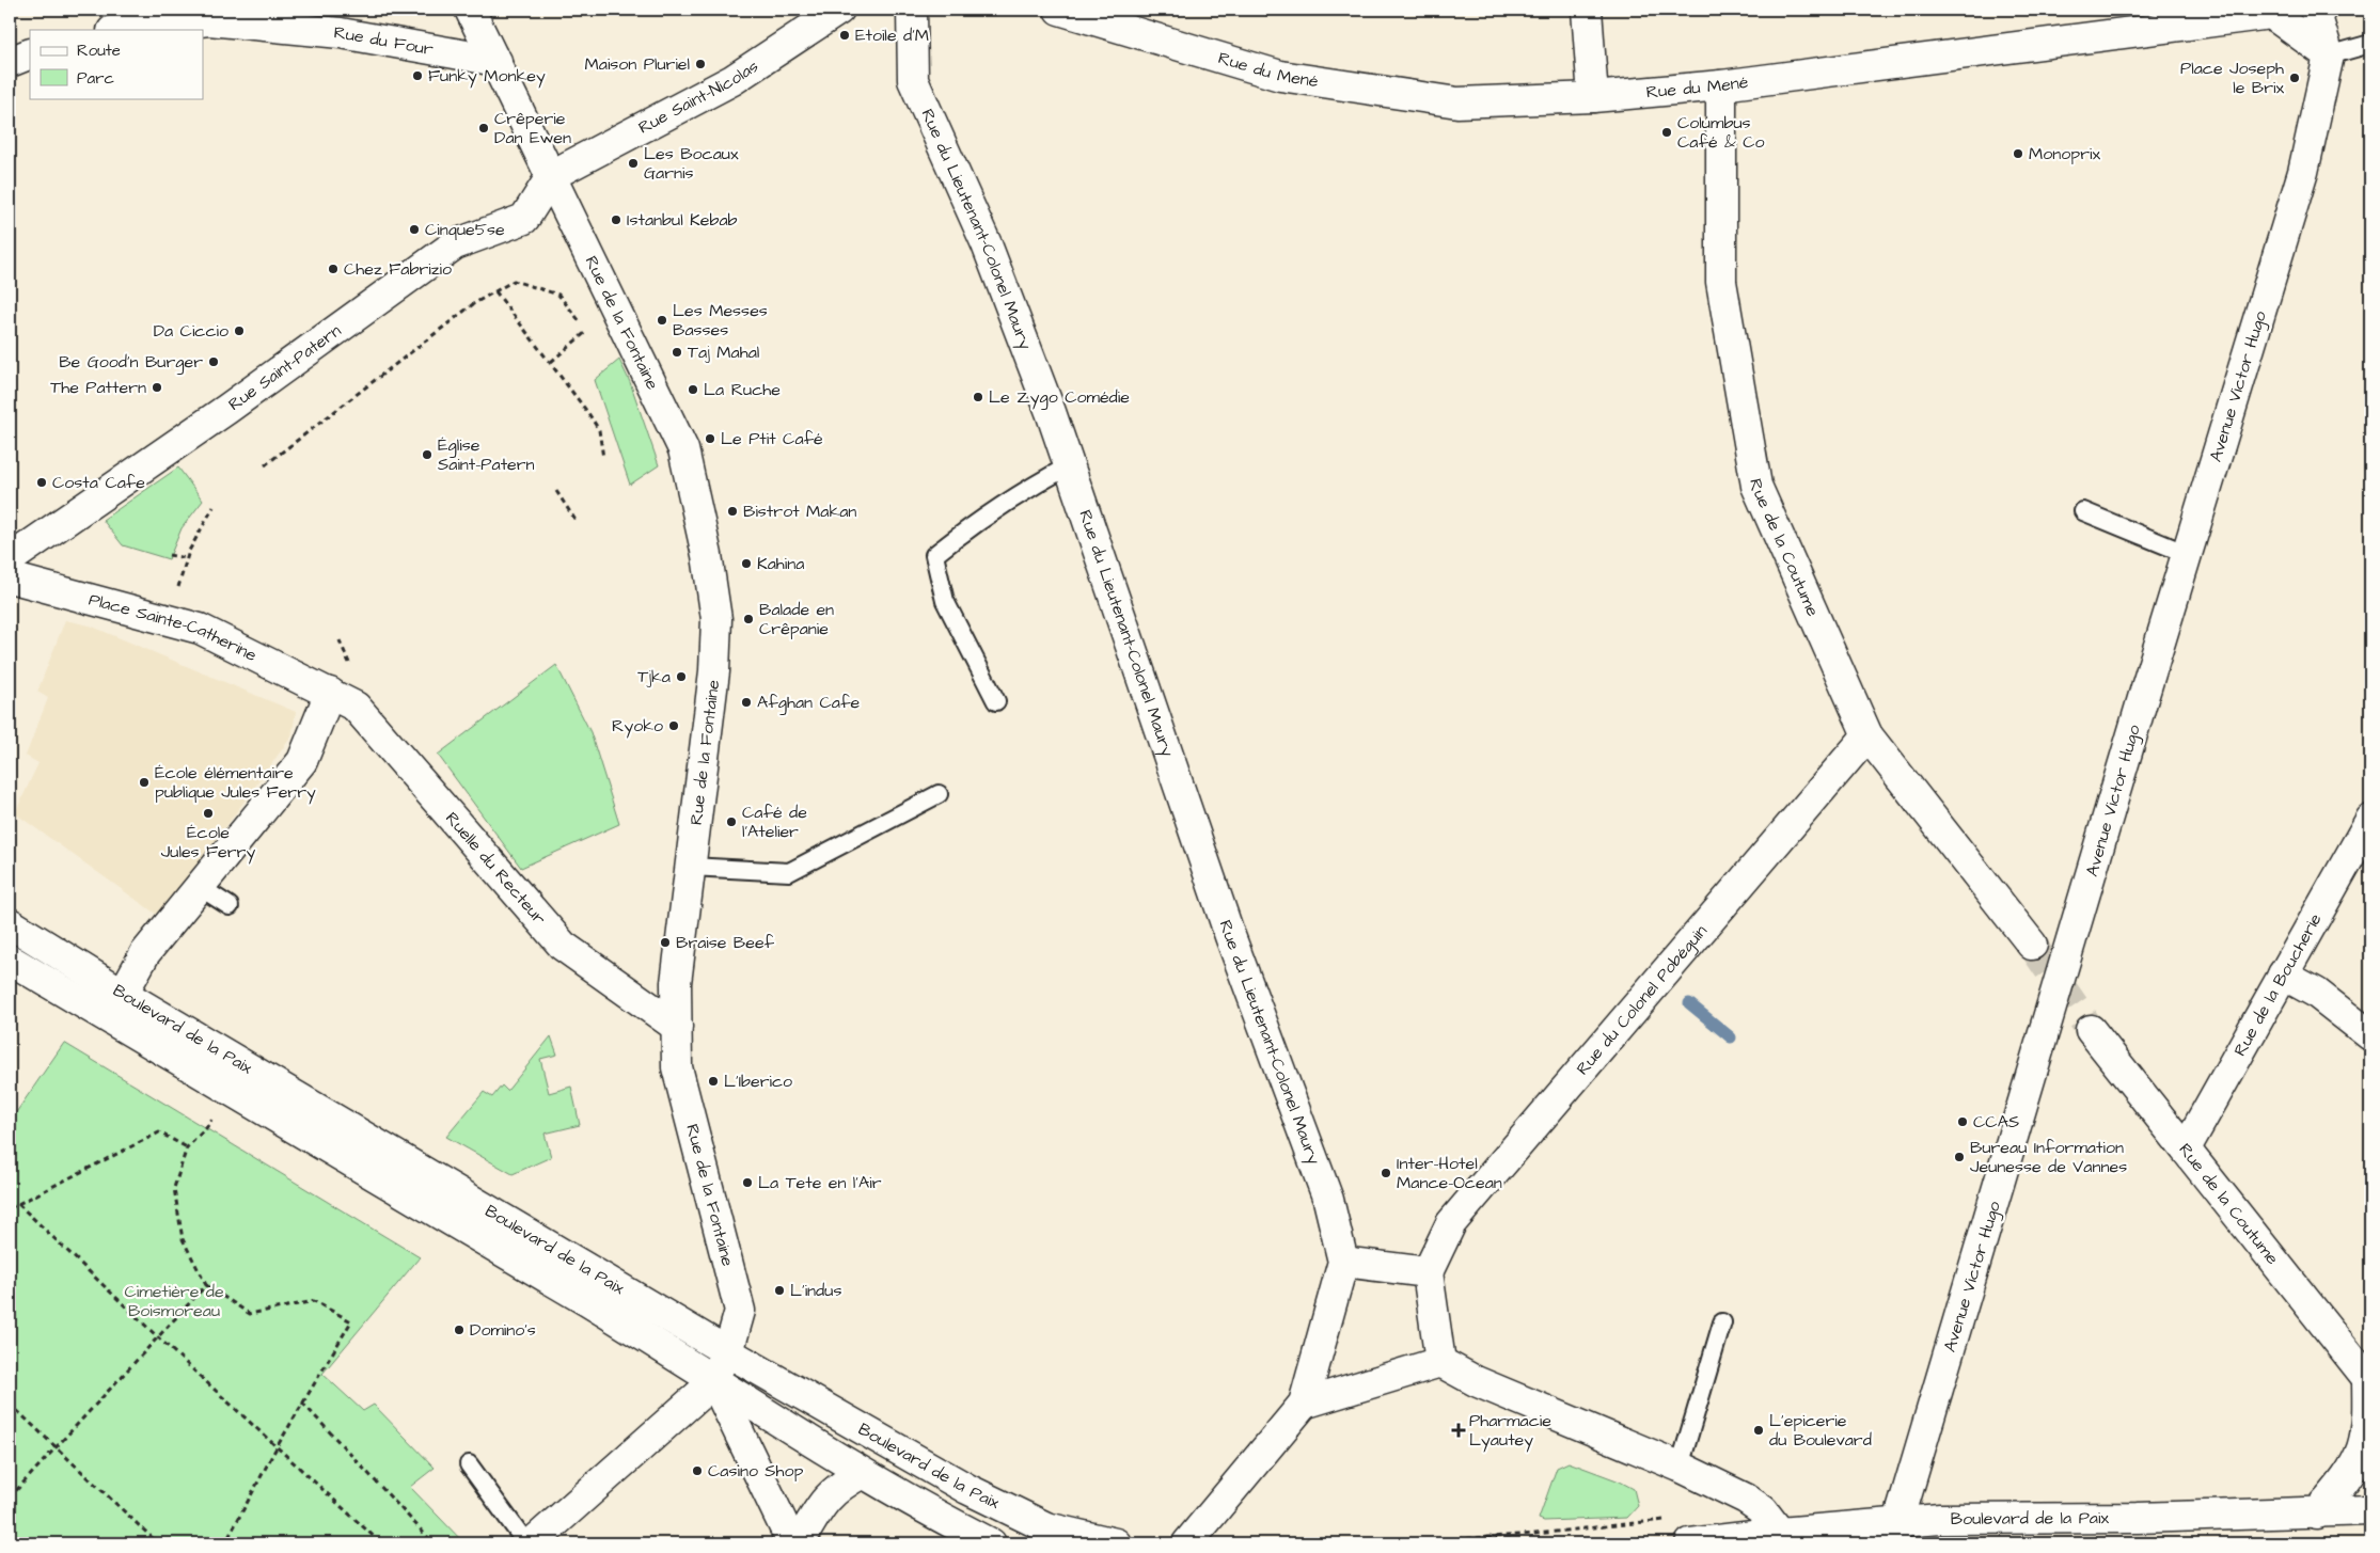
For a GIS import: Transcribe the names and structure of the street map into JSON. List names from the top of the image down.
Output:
{
  "streets": {
    "street": [
      "Rue du Four",
      "Rue du Mené",
      "Rue Saint-Nicolas",
      "Rue du Lieutenant-Colonel Maury",
      "Rue de la Fontaine",
      "Rue Saint-Patern",
      "Avenue Victor Hugo",
      "Rue de la Coutume",
      "Place Sainte-Catherine",
      "Ruelle du Recteur",
      "Rue de la Boucherie",
      "Rue du Colonel Pobéguin",
      "Boulevard de la Paix"
    ]
  },
  "crossings": [
    ["Rue du Four", "Rue de la Fontaine"],
    ["Rue du Mené", "Avenue Victor Hugo"],
    ["Rue du Mené", "Rue de la Coutume"],
    ["Rue Saint-Nicolas", "Rue de la Fontaine"],
    ["Rue Saint-Nicolas", "Rue Saint-Patern"],
    ["Rue de la Fontaine", "Rue Saint-Patern"],
    ["Rue de la Fontaine", "Ruelle du Recteur"],
    ["Rue de la Fontaine", "Boulevard de la Paix"],
    ["Avenue Victor Hugo", "Boulevard de la Paix"],
    ["Rue de la Coutume", "Rue de la Boucherie"],
    ["Rue de la Coutume", "Rue du Colonel Pobéguin"],
    ["Place Sainte-Catherine", "Ruelle du Recteur"]
  ],
  "parks": ["Cimetière de Boismoreau"],
  "places": {
    "other": [
      "Etoile d'M",
      "Maison Pluriel",
      "Funky Monkey",
      "Place Joseph le Brix",
      "Crêperie Dan Ewen",
      "Columbus Café & Co",
      "Monoprix",
      "Les Bocaux Garnis",
      "Istanbul Kebab",
      "Cinque5se",
      "Chez Fabrizio",
      "Les Messes Basses",
      "Da Ciccio",
      "Taj Mahal",
      "Be Good'n Burger",
      "The Pattern",
      "La Ruche",
      "Le Zygo Comédie",
      "Le Ptit Café",
      "Église Saint-Patern",
      "Costa Cafe",
      "Bistrot Makan",
      "Kahina",
      "Balade en Crêpanie",
      "Tjka",
      "Afghan Cafe",
      "Ryoko",
      "École élémentaire publique Jules Ferry",
      "École Jules Ferry",
      "Café de l'Atelier",
      "Braise Beef",
      "L'Iberico",
      "CCAS",
      "Bureau Information Jeunesse de Vannes",
      "Inter-Hotel Mance-Ocean",
      "La Tete en l'Air",
      "L'indus",
      "Domino's",
      "L’epicerie du Boulevard",
      "Casino Shop"
    ],
    "health": ["Pharmacie Lyautey"]
  },
  "legend": ["Route", "Parc"]
}
